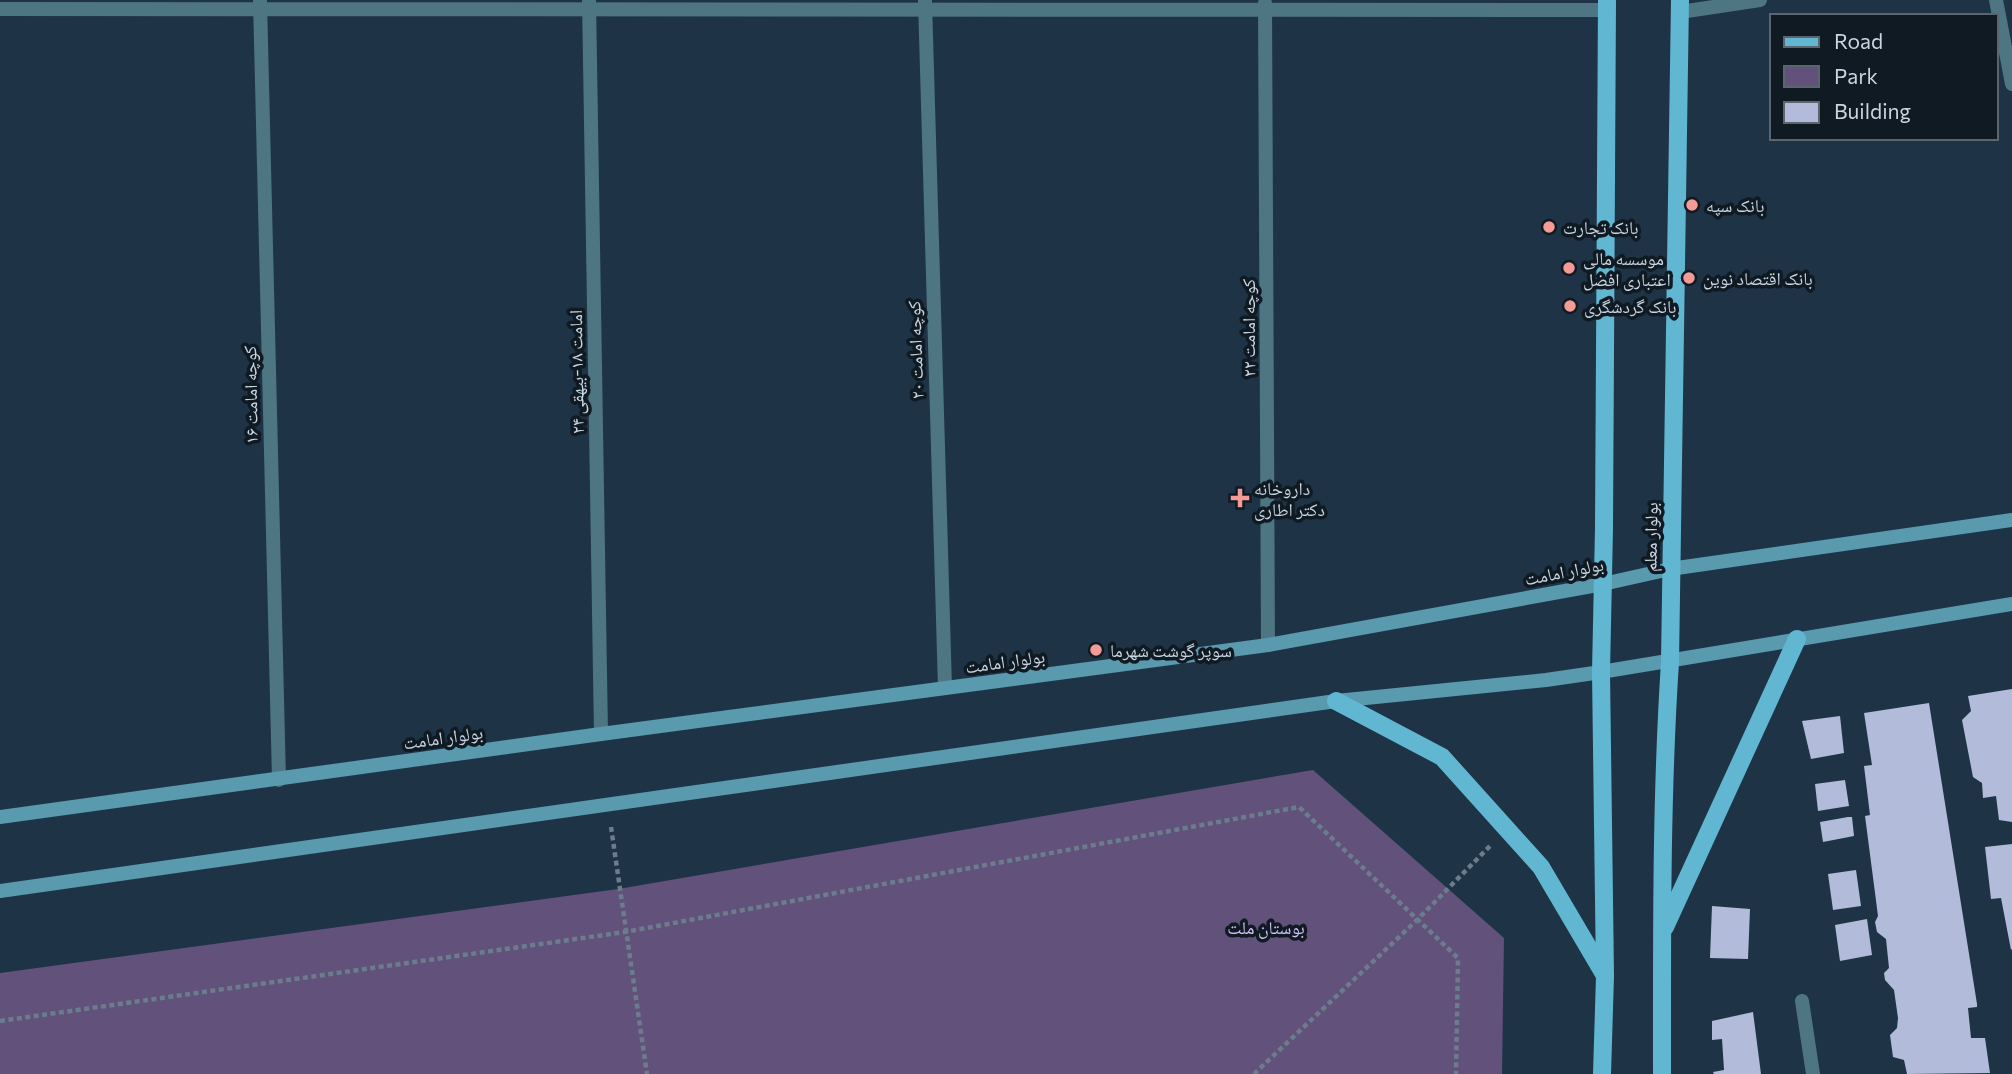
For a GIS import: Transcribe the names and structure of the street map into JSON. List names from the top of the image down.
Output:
{
  "streets": {
    "main road": ["بولوار معلم", "بولوار امامت"],
    "street": [
      "کوچه امامت ۲۲",
      "کوچه امامت ۲۰",
      "امامت ۱۸-بیهقی ۲۴",
      "کوچه امامت ۱۶"
    ]
  },
  "crossings": [
    ["کوچه امامت ۲۲", "بولوار امامت"],
    ["کوچه امامت ۲۰", "بولوار امامت"],
    ["امامت ۱۸-بیهقی ۲۴", "بولوار امامت"],
    ["کوچه امامت ۱۶", "بولوار امامت"],
    ["بولوار معلم", "بولوار امامت"]
  ],
  "parks": ["بوستان ملت"],
  "places": {
    "other": [
      "بانک سپه",
      "بانک تجارت",
      "موسسه مالی اعتباری افضل",
      "بانک اقتصاد نوین",
      "بانک گردشگری",
      "سوپر گوشت شهرما"
    ],
    "health": ["داروخانه دکتر اطاری"]
  },
  "legend": ["Road", "Park", "Building"]
}
